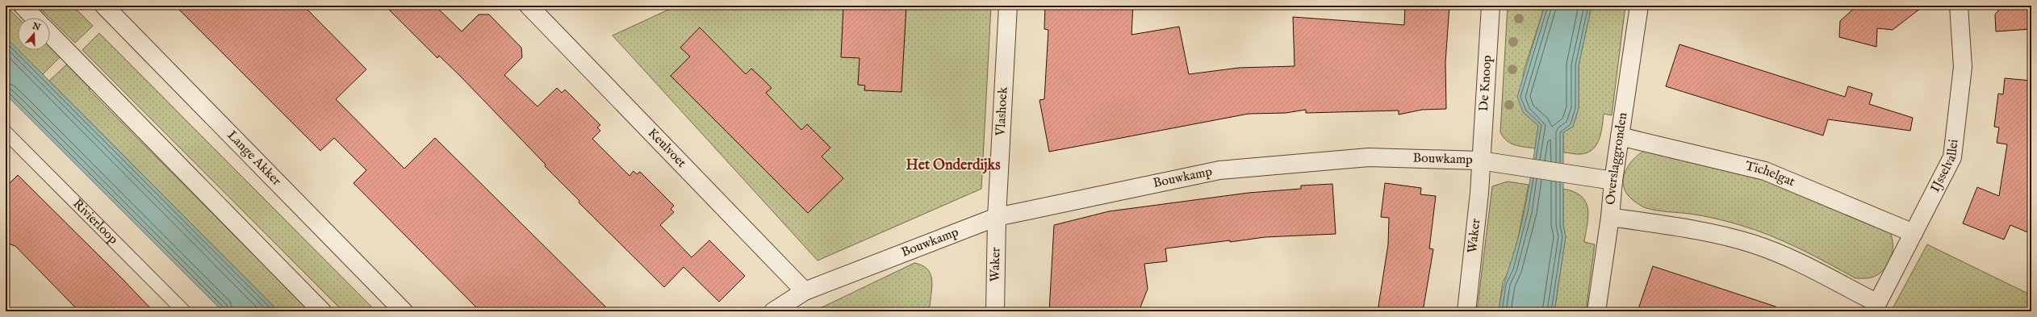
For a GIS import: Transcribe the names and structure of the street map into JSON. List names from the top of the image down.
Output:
{
  "streets": {
    "street": [
      "De Knoop",
      "Vlashoek",
      "Keulvoet",
      "Lange Akker",
      "Overslaggronden",
      "Bouwkamp",
      "IJsselvallei",
      "Tichelgat",
      "Waker"
    ],
    "lane": ["Rivierloop"]
  },
  "crossings": [
    ["De Knoop", "Bouwkamp"],
    ["De Knoop", "Waker"],
    ["Vlashoek", "Bouwkamp"],
    ["Vlashoek", "Waker"],
    ["Keulvoet", "Bouwkamp"],
    ["Overslaggronden", "Bouwkamp"],
    ["Overslaggronden", "Tichelgat"],
    ["Bouwkamp", "Waker"],
    ["IJsselvallei", "Tichelgat"]
  ],
  "districts": ["Het Onderdijks"],
  "north": "top"
}
